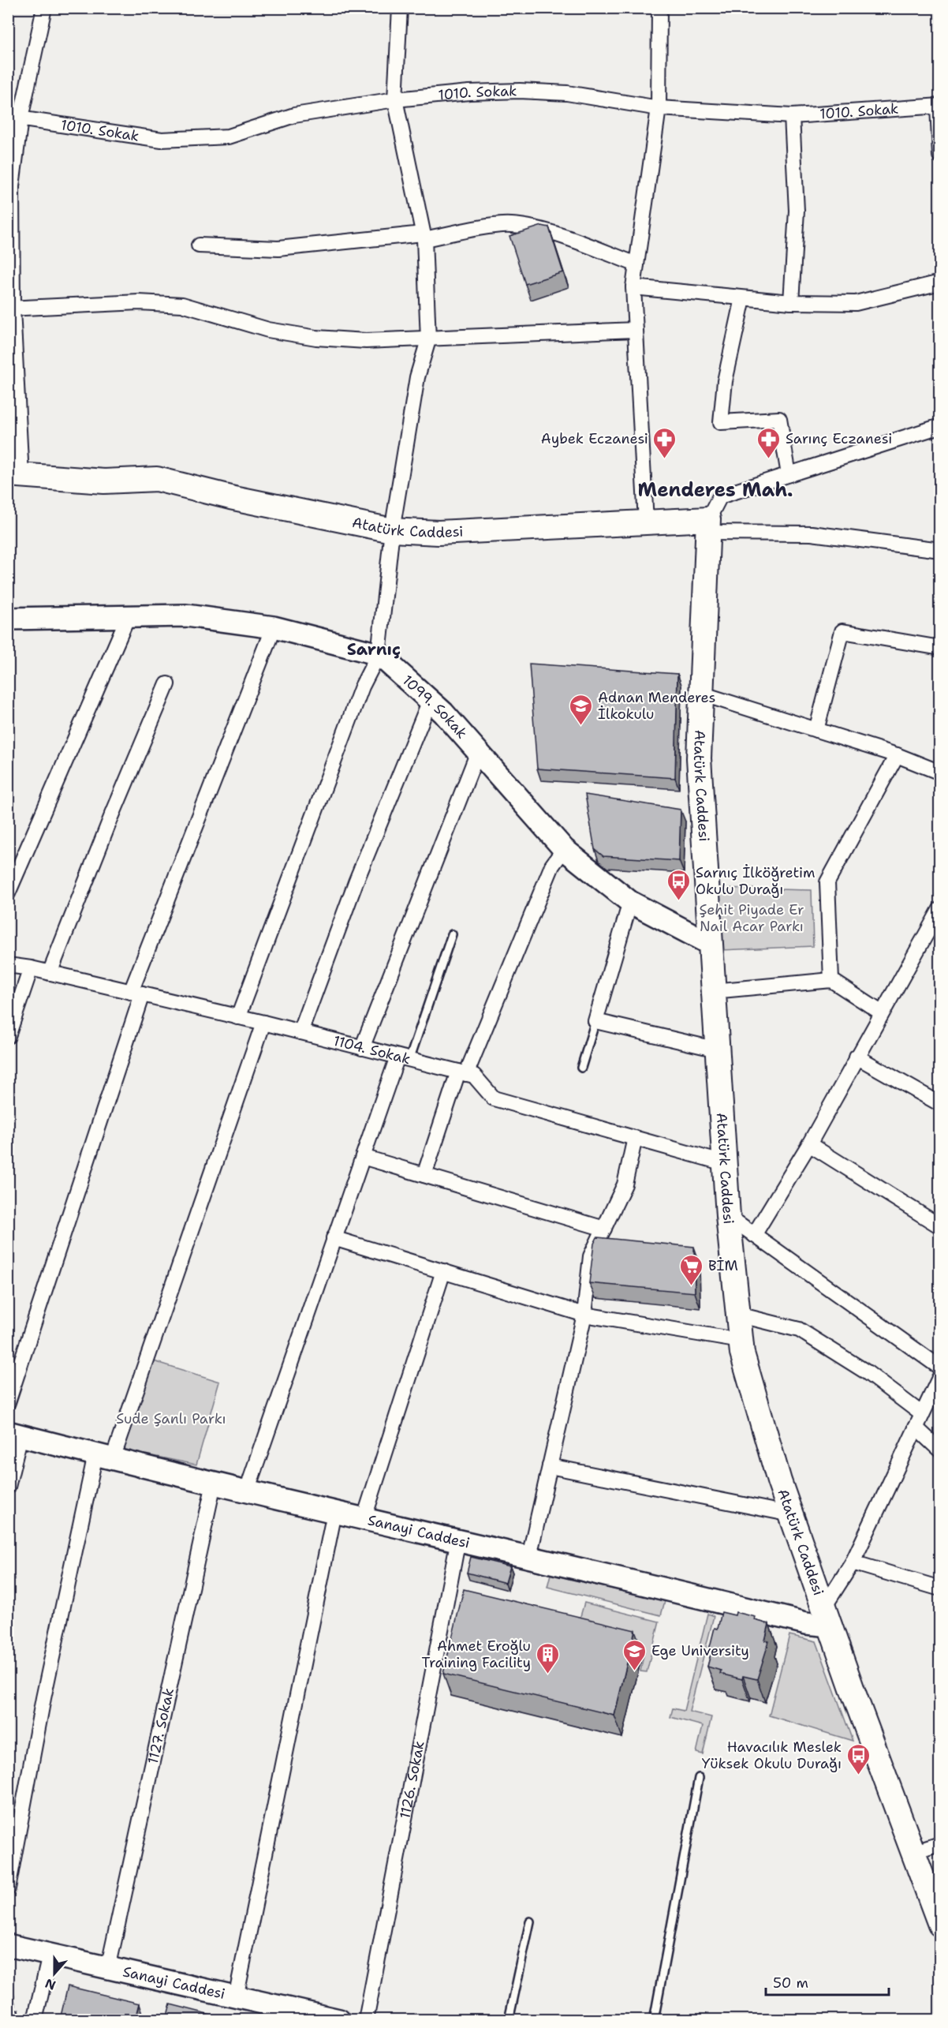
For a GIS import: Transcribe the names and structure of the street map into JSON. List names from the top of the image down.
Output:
{
  "streets": {
    "main road": ["Atatürk Caddesi"],
    "street": [
      "1010. Sokak",
      "1099. Sokak",
      "1104. Sokak",
      "Sanayi Caddesi",
      "1127. Sokak",
      "1126. Sokak"
    ]
  },
  "crossings": [
    ["Atatürk Caddesi", "1099. Sokak"],
    ["Atatürk Caddesi", "1104. Sokak"],
    ["Atatürk Caddesi", "Sanayi Caddesi"],
    ["Sanayi Caddesi", "1127. Sokak"],
    ["Sanayi Caddesi", "1126. Sokak"]
  ],
  "districts": ["Menderes Mah.", "Sarnıç"],
  "parks": ["Şehit Piyade Er Nail Acar Parkı", "Sude Şanlı Parkı"],
  "places": {
    "pharmacy": ["Aybek Eczanesi", "Sarınç Eczanesi"],
    "school or university": ["Adnan Menderes İlkokulu", "Ege University"],
    "bus stop": ["Sarnıç İlköğretim Okulu Durağı", "Havacılık Meslek Yüksek Okulu Durağı"],
    "supermarket": ["BİM"],
    "building": ["Ahmet Eroğlu Training Facility"]
  },
  "scale_bar": "50 m",
  "north": "bottom"
}
